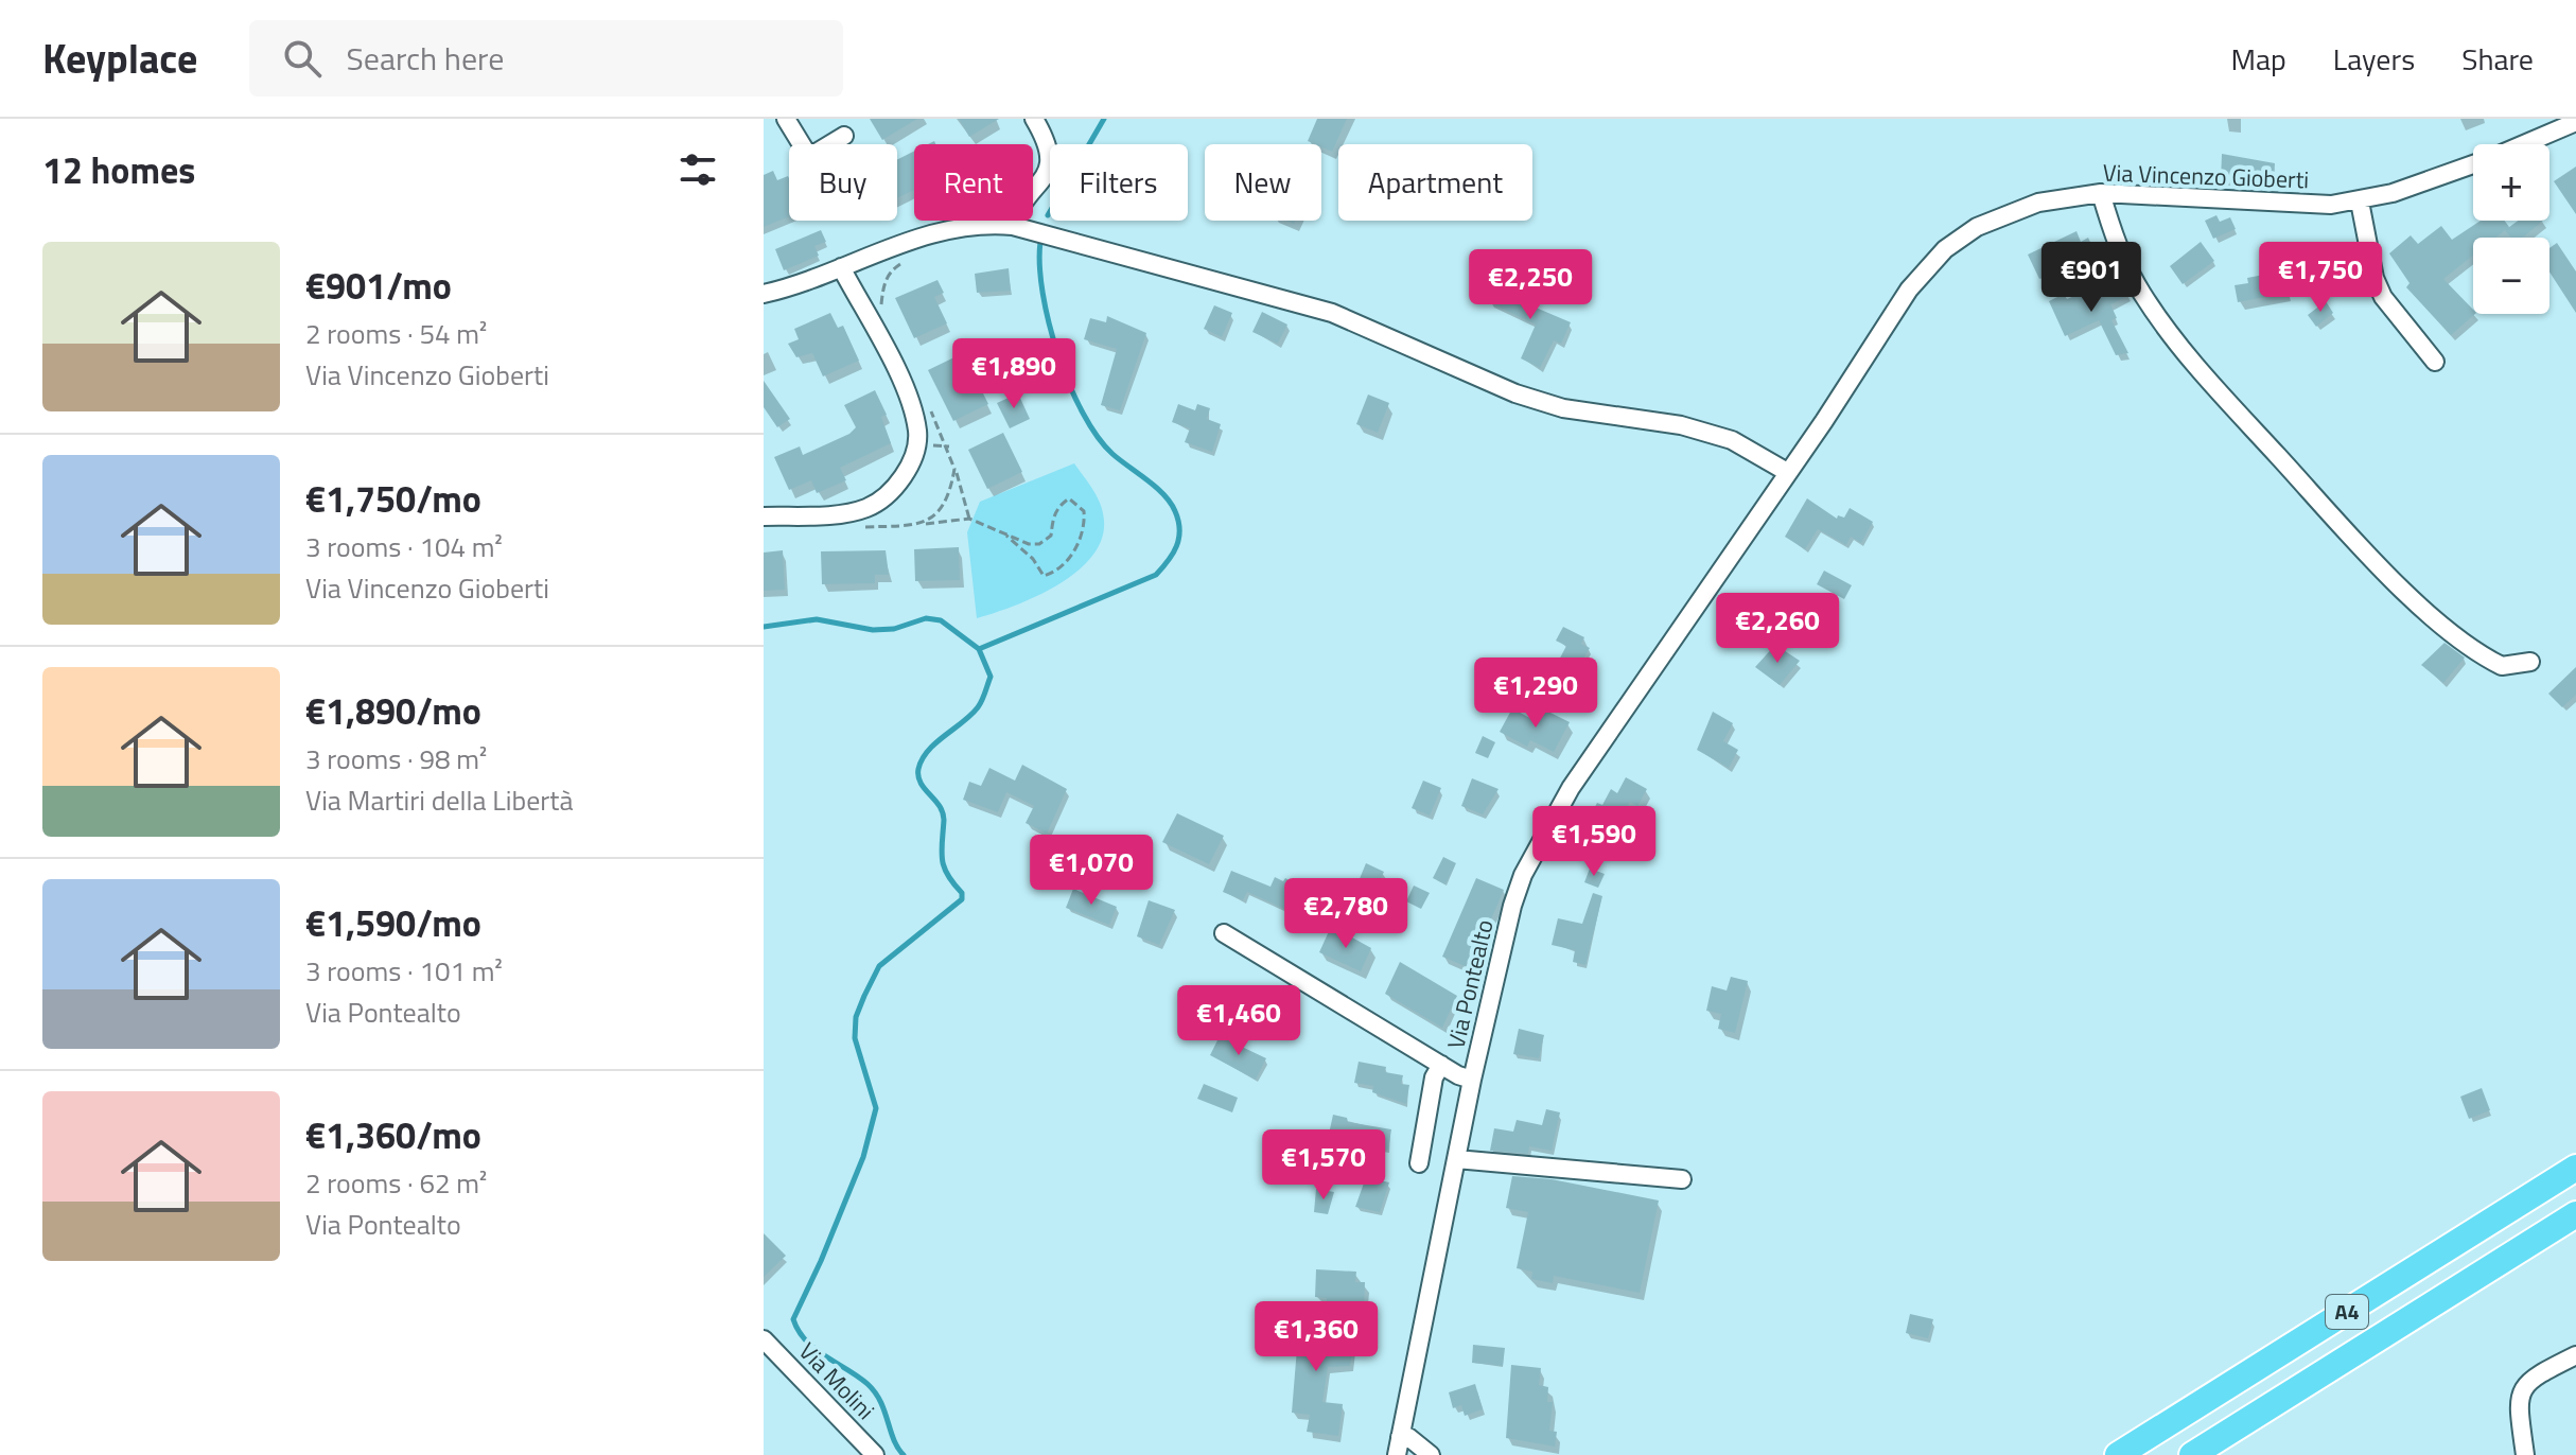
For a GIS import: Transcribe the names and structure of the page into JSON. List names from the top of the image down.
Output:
{
  "streets": {
    "highway": ["A4"],
    "street": ["Via Vincenzo Gioberti", "Via Pontealto", "Via Molini"]
  },
  "crossings": [
    ["Via Vincenzo Gioberti", "Via Pontealto"]
  ],
  "page": {
    "header": "Keyplace",
    "search": "Search here",
    "nav": ["Map", "Layers", "Share"],
    "heading": "12 homes",
    "map_buttons": ["+", "−"],
    "chip": [
      "Buy",
      "Rent",
      "Filters",
      "New",
      "Apartment"
    ],
    "list": [
      {
        "name": "€901/mo",
        "note": "2 rooms · 54 m² · Via Vincenzo Gioberti"
      },
      {
        "name": "€1,750/mo",
        "note": "3 rooms · 104 m² · Via Vincenzo Gioberti"
      },
      {
        "name": "€1,890/mo",
        "note": "3 rooms · 98 m² · Via Martiri della Libertà"
      },
      {
        "name": "€1,590/mo",
        "note": "3 rooms · 101 m² · Via Pontealto"
      },
      {
        "name": "€1,360/mo",
        "note": "2 rooms · 62 m² · Via Pontealto"
      }
    ],
    "price": [
      "€901",
      "€1,750",
      "€2,250",
      "€1,890",
      "€2,260",
      "€1,290",
      "€1,590",
      "€1,070",
      "€2,780",
      "€1,460",
      "€1,570",
      "€1,360"
    ]
  }
}
